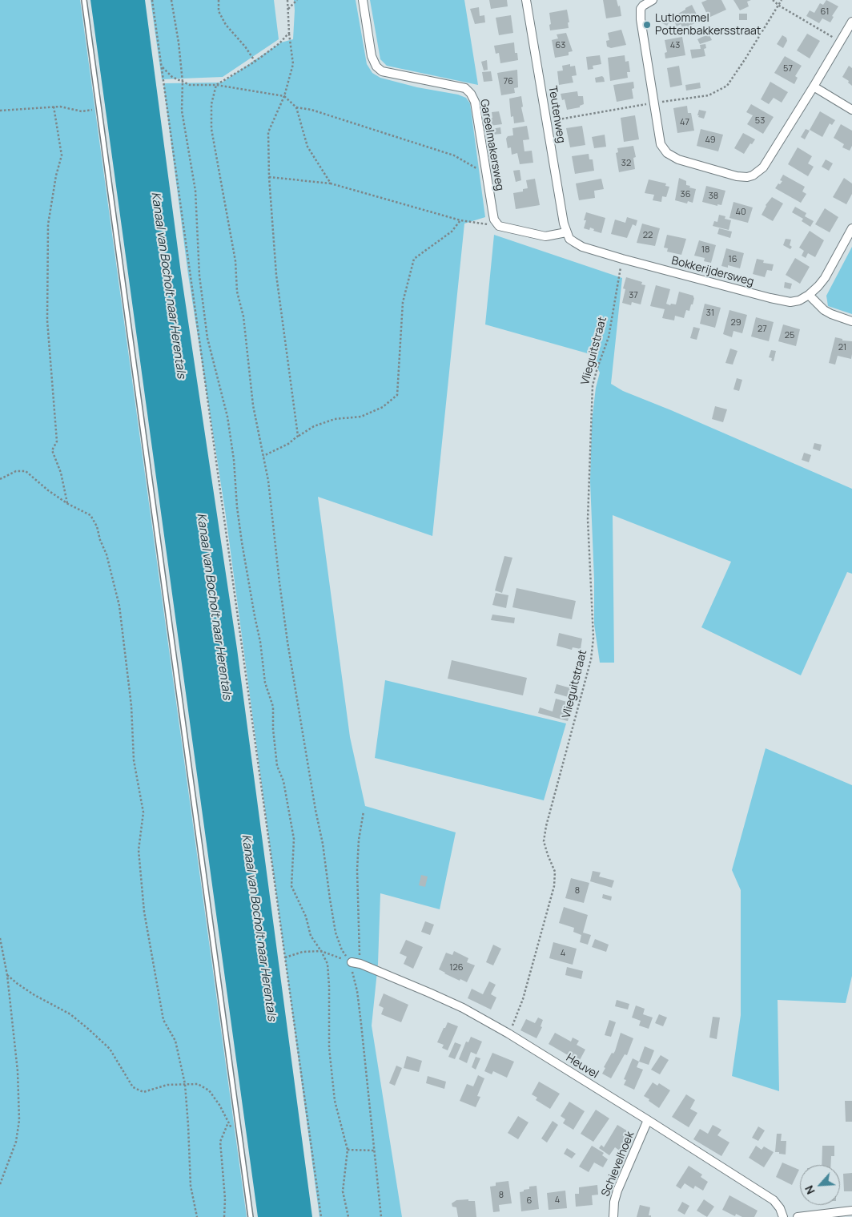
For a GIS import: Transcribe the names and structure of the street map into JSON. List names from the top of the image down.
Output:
{
  "streets": {
    "street": [
      "Teutenweg",
      "Gareelmakersweg",
      "Bokkerijdersweg",
      "Heuvel",
      "Schievelhoek"
    ],
    "path": ["Vlieguitstraat"]
  },
  "crossings": [
    ["Teutenweg", "Bokkerijdersweg"],
    ["Bokkerijdersweg", "Vlieguitstraat"],
    ["Vlieguitstraat", "Heuvel"],
    ["Heuvel", "Schievelhoek"]
  ],
  "water": ["Kanaal van Bocholt naar Herentals"],
  "places": ["Lutlommel Pottenbakkersstraat"],
  "house_numbers": [
    "61",
    "63",
    "43",
    "57",
    "76",
    "53",
    "47",
    "49",
    "32",
    "36",
    "38",
    "40",
    "22",
    "18",
    "16",
    "37",
    "31",
    "29",
    "27",
    "25",
    "21",
    "8",
    "4",
    "126",
    "8",
    "4",
    "6"
  ],
  "north": "bottom left"
}
